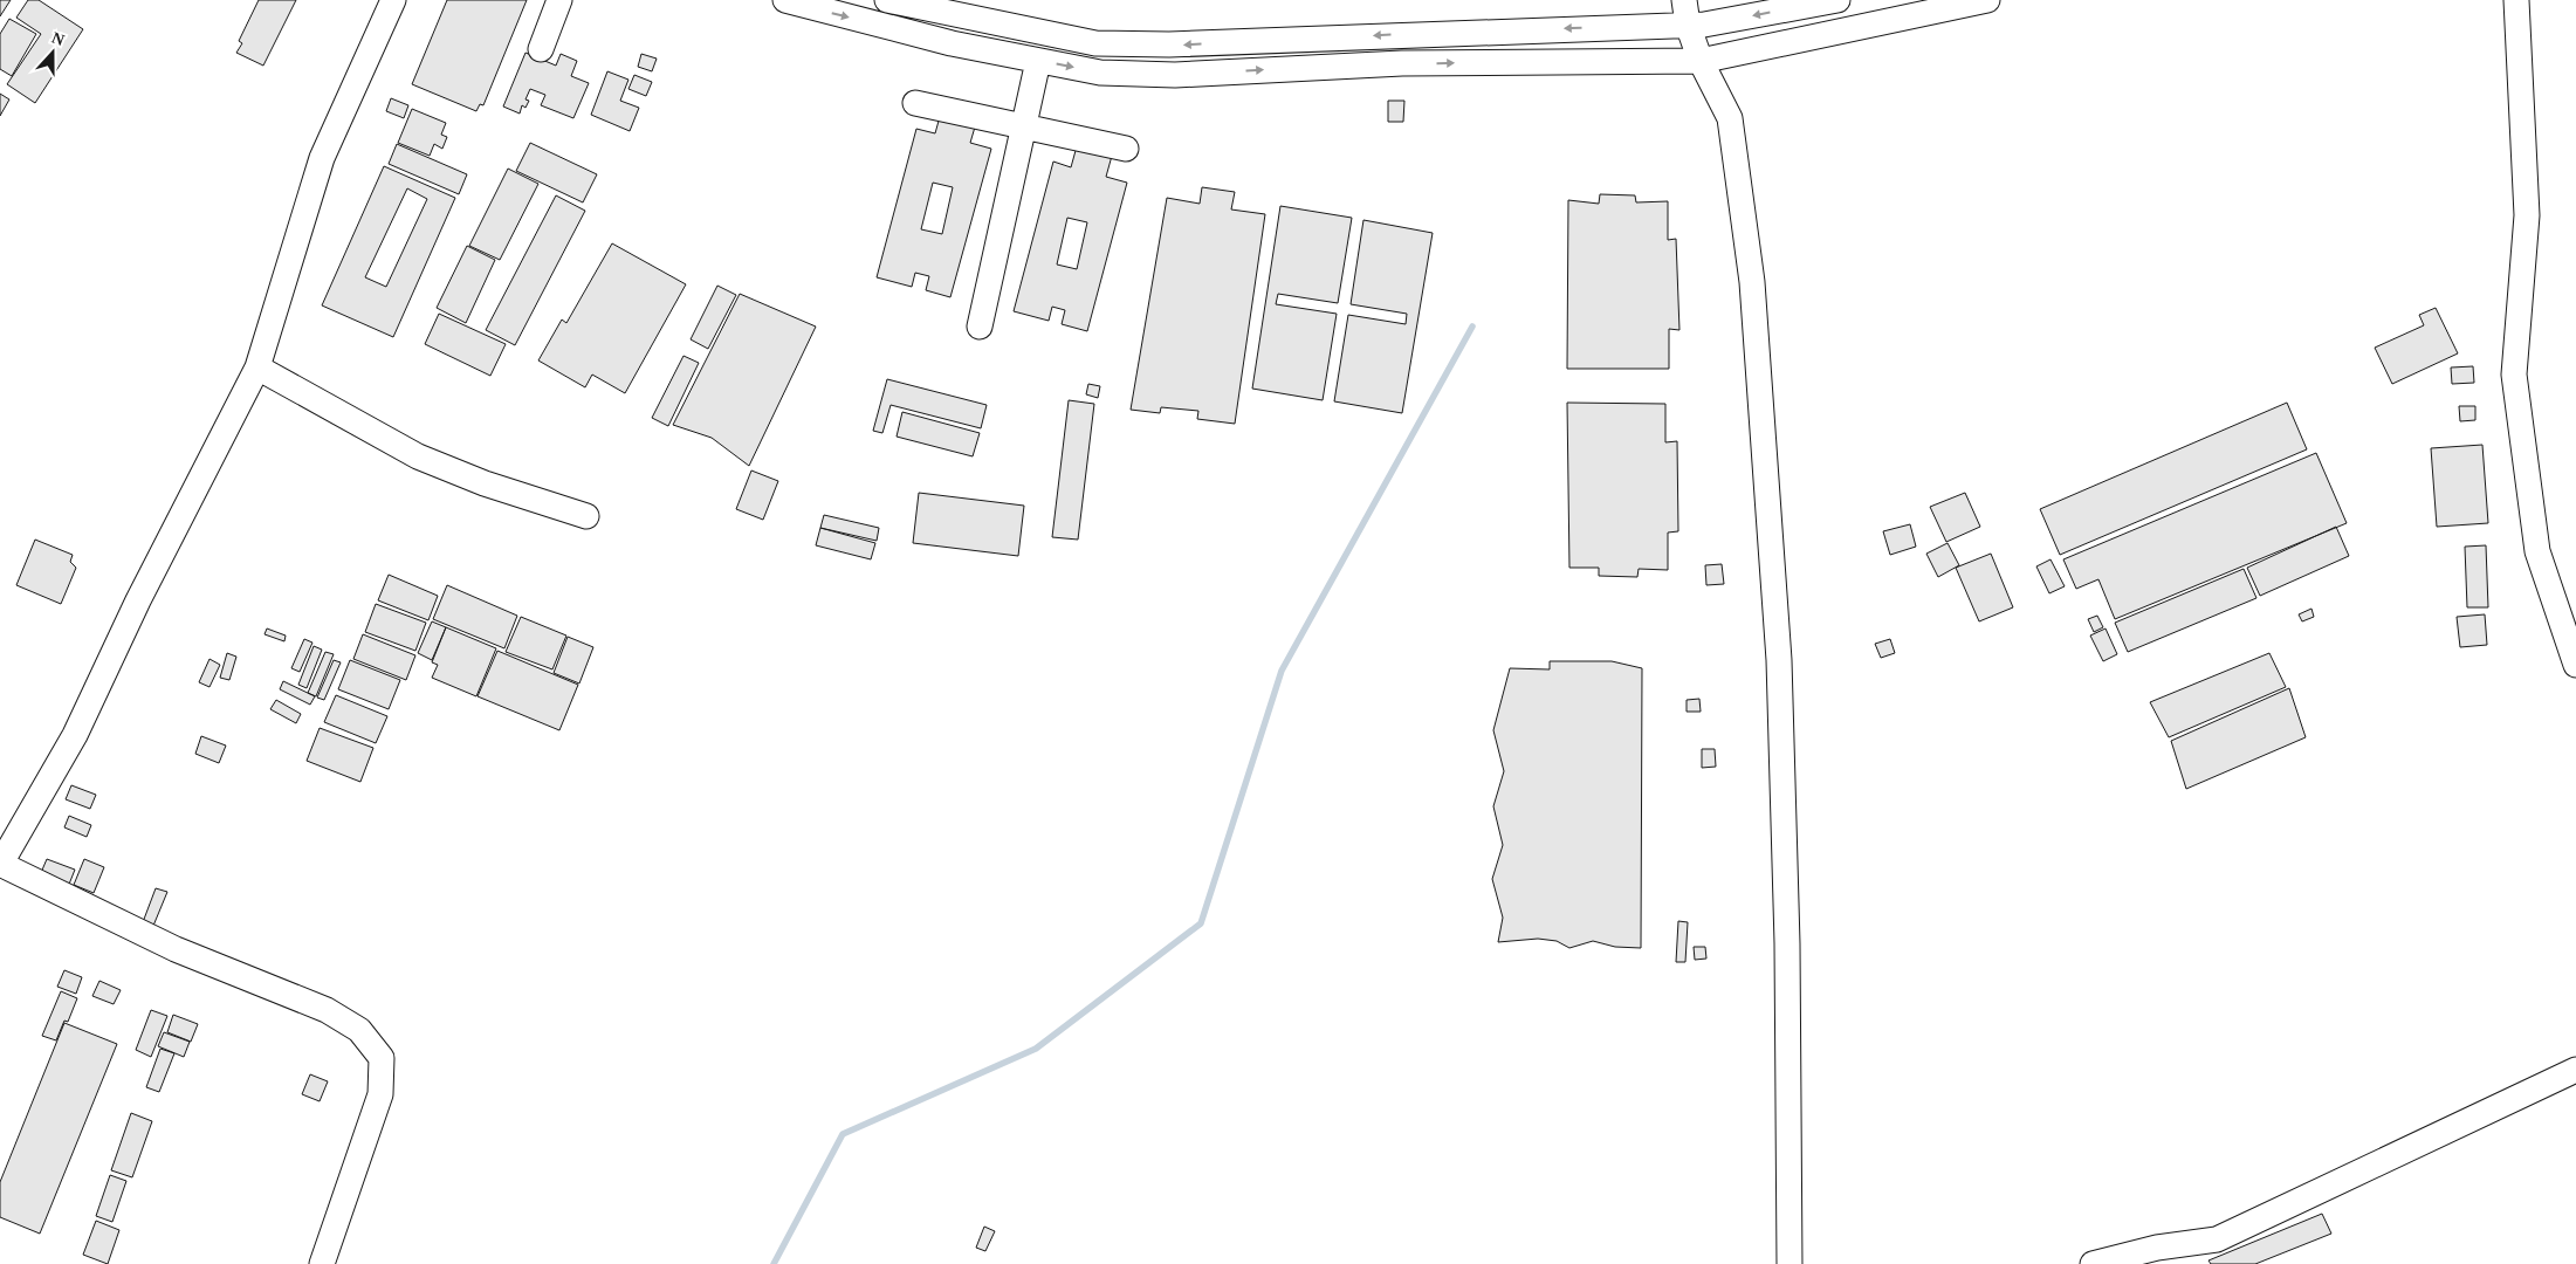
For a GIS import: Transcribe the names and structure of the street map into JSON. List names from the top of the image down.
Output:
{
  "north": "top"
}
